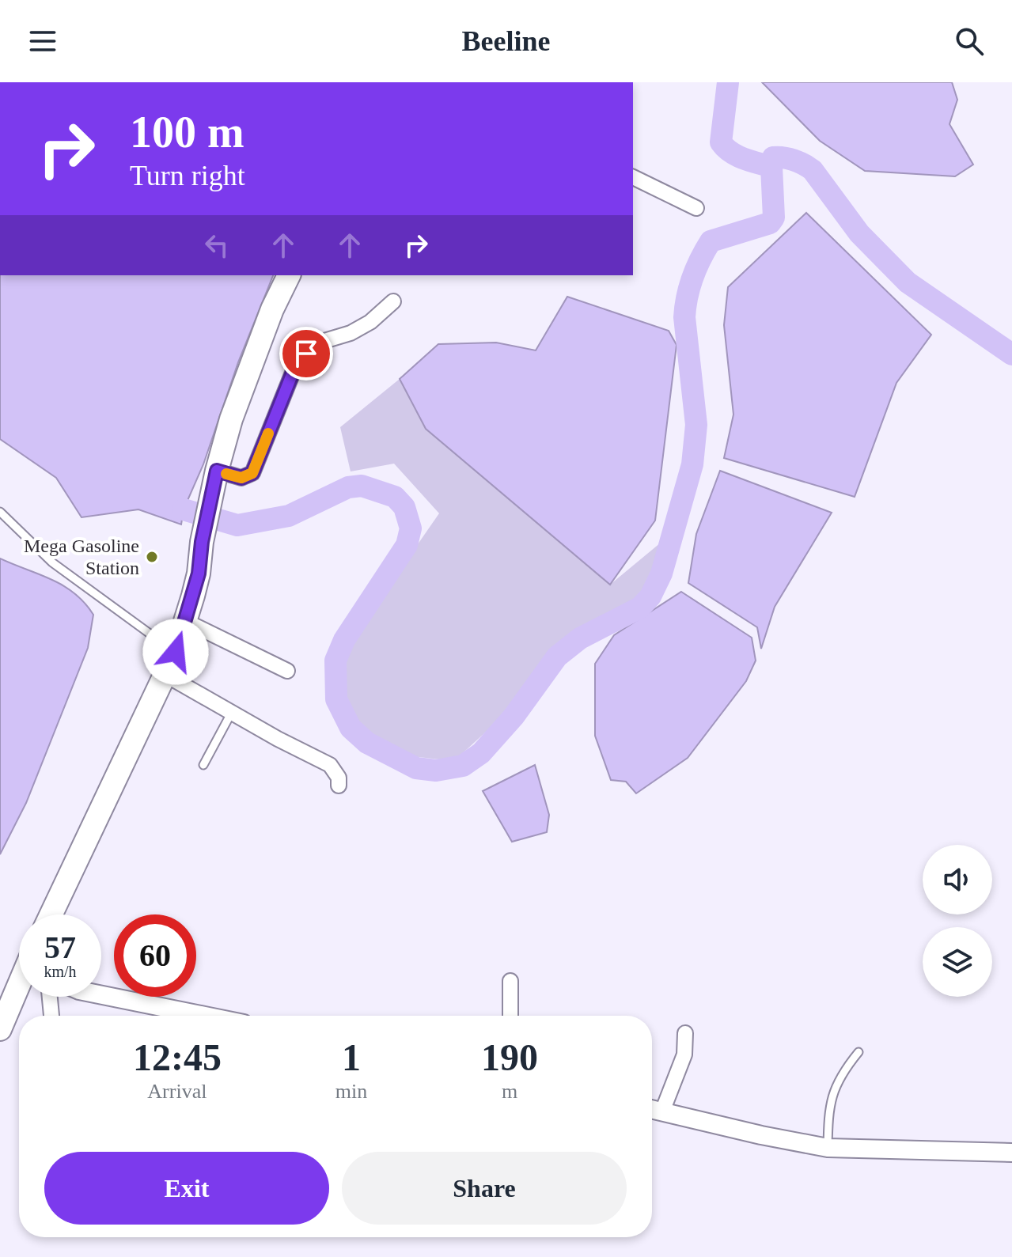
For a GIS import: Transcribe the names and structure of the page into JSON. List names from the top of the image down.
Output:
{
  "places": ["Mega Gasoline Station"],
  "page": {
    "header": "Beeline",
    "turn": ["100 m", "Turn right"],
    "speed": "57 km/h",
    "limit": "60",
    "eta": [
      "12:45",
      "Arrival",
      "1",
      "min",
      "190",
      "m"
    ],
    "buttons": ["Exit", "Share"]
  }
}
